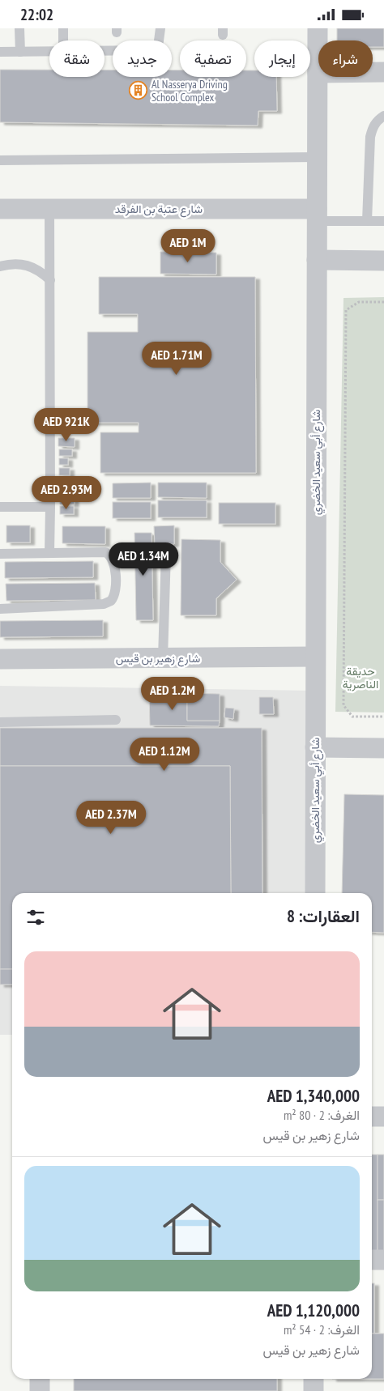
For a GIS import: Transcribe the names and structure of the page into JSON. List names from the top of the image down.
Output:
{
  "streets": {
    "street": ["شارع عتبة بن الفرقد", "شارع أبي سعيد الخضري", "شارع زهير بن قيس"]
  },
  "crossings": [
    ["شارع عتبة بن الفرقد", "شارع أبي سعيد الخضري"],
    ["شارع أبي سعيد الخضري", "شارع زهير بن قيس"]
  ],
  "parks": ["حديقة الناصرية"],
  "places": {
    "building": ["Al Nasserya Driving School Complex"]
  },
  "page": {
    "status": "22:02",
    "chip": [
      "شراء",
      "إيجار",
      "تصفية",
      "جديد",
      "شقة"
    ],
    "price": [
      "AED 1M",
      "AED 1.71M",
      "AED 921K",
      "AED 2.93M",
      "AED 1.34M",
      "AED 1.2M",
      "AED 1.12M",
      "AED 2.37M"
    ],
    "heading": "العقارات: 8",
    "list": [
      {
        "name": "AED 1,340,000",
        "note": "الغرف: 2 · 80 m² · شارع زهير بن قيس"
      },
      {
        "name": "AED 1,120,000",
        "note": "الغرف: 2 · 54 m² · شارع زهير بن قيس"
      }
    ]
  }
}
